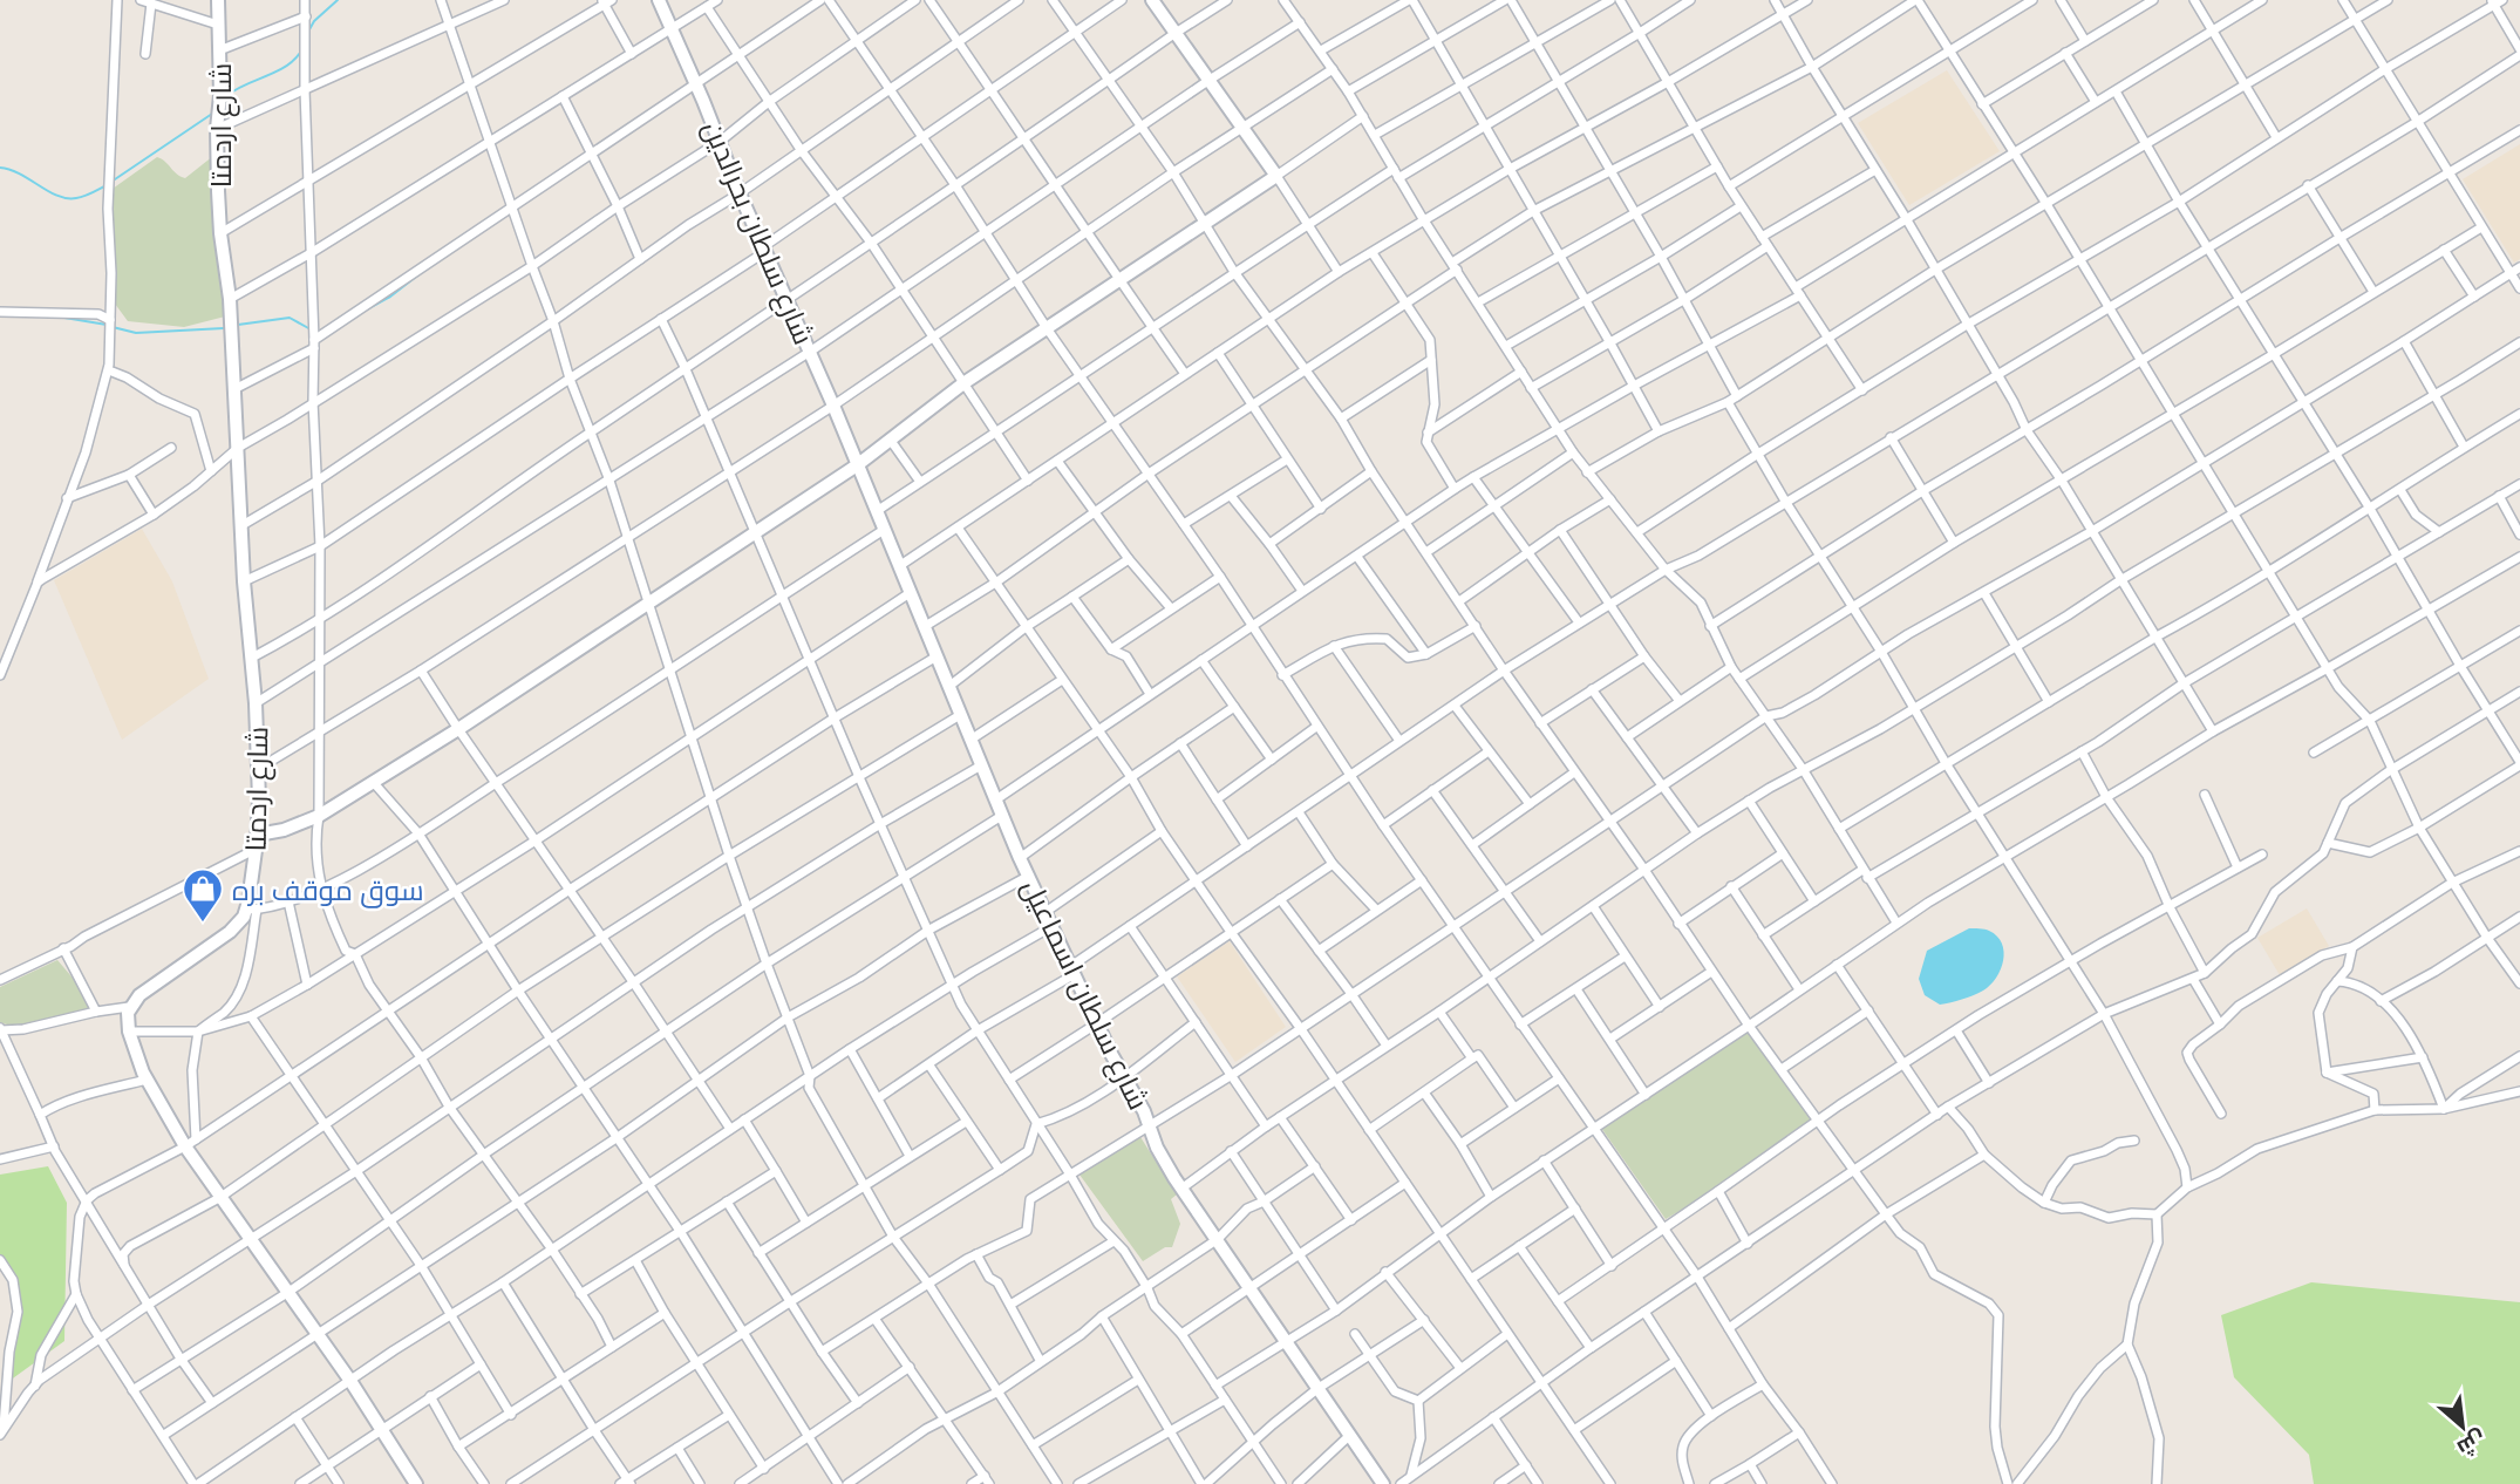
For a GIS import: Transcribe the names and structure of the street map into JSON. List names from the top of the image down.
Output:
{
  "streets": {
    "street": ["شارع اردمتا", "شارع سلطان بحرالدين", "شارع سلطان اسماعيل"]
  },
  "crossings": [
    ["شارع سلطان بحرالدين", "شارع سلطان اسماعيل"]
  ],
  "places": {
    "shop": ["سوق موقف بره"]
  },
  "north": "bottom right"
}
